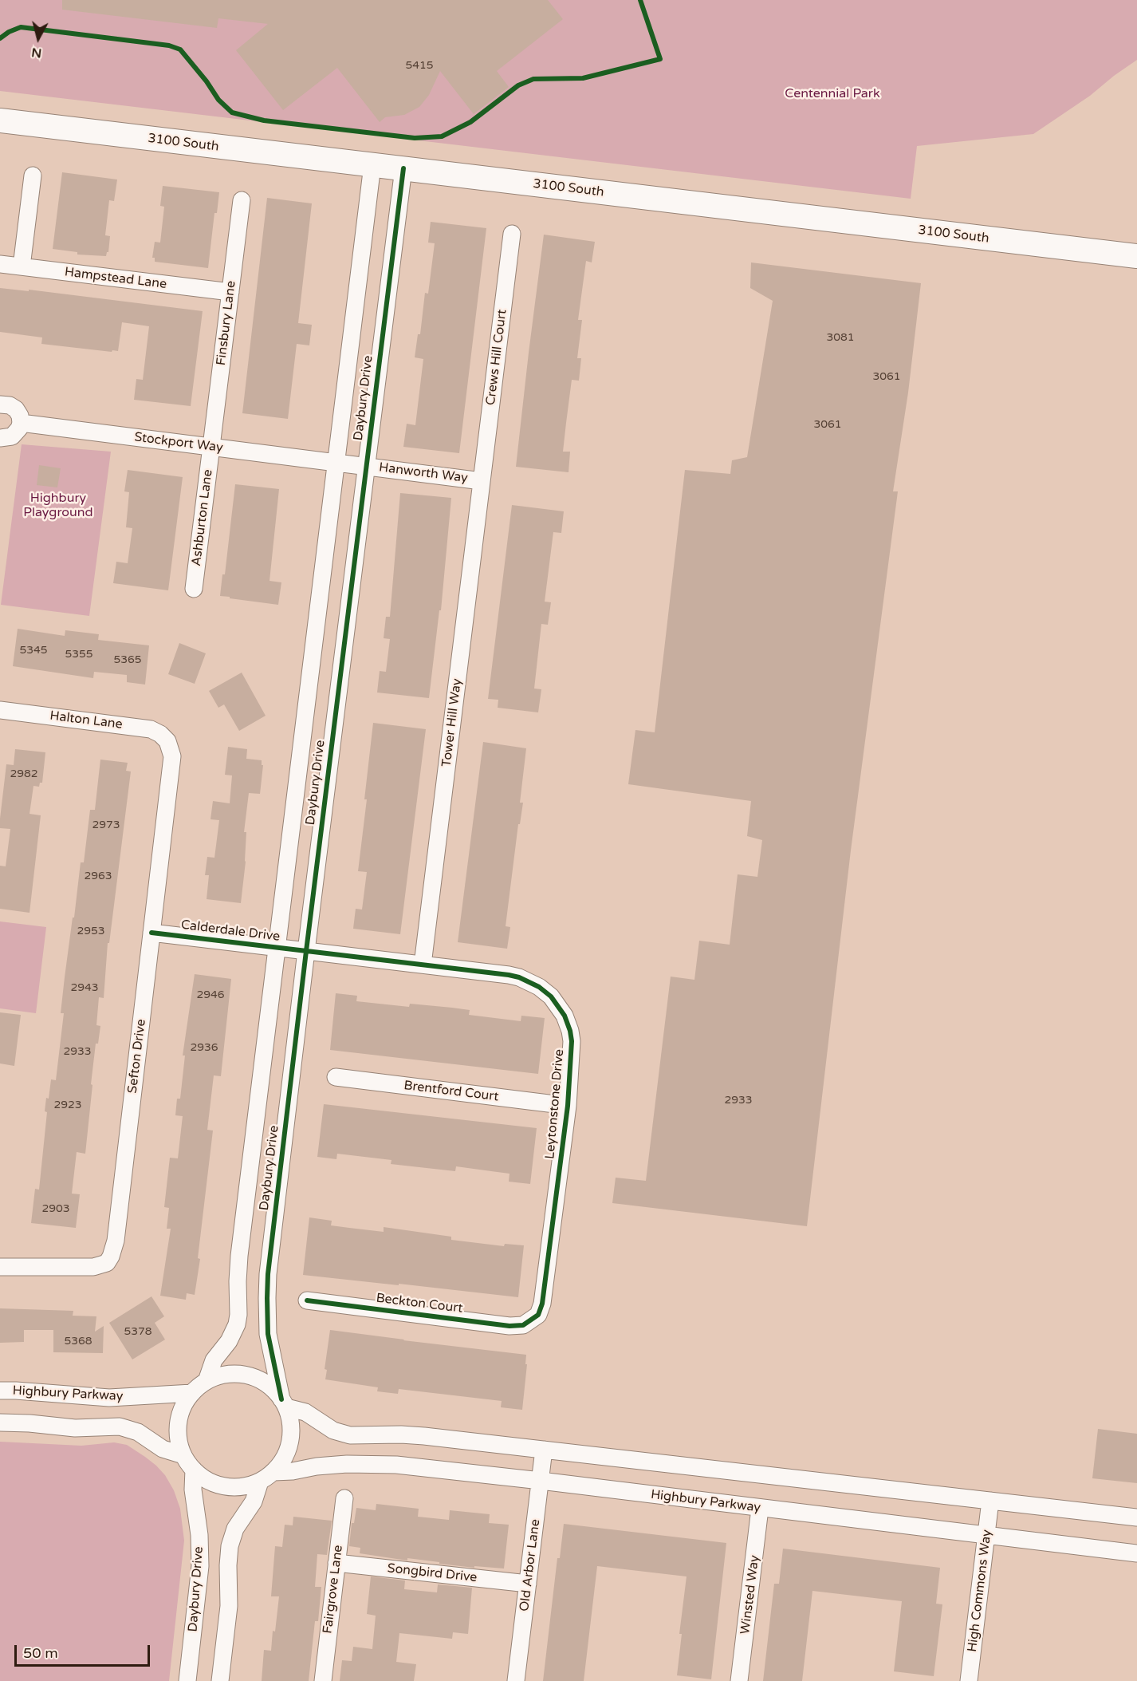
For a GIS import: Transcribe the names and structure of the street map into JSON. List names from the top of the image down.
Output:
{
  "streets": {
    "main road": ["3100 South"],
    "street": [
      "Hampstead Lane",
      "Finsbury Lane",
      "Crews Hill Court",
      "Daybury Drive",
      "Stockport Way",
      "Hanworth Way",
      "Ashburton Lane",
      "Halton Lane",
      "Tower Hill Way",
      "Calderdale Drive",
      "Sefton Drive",
      "Brentford Court",
      "Leytonstone Drive",
      "Beckton Court",
      "Highbury Parkway",
      "Old Arbor Lane",
      "Songbird Drive",
      "Fairgrove Lane",
      "High Commons Way",
      "Winsted Way"
    ]
  },
  "crossings": [
    ["3100 South", "Daybury Drive"],
    ["Hampstead Lane", "Finsbury Lane"],
    ["Finsbury Lane", "Stockport Way"],
    ["Finsbury Lane", "Ashburton Lane"],
    ["Crews Hill Court", "Hanworth Way"],
    ["Crews Hill Court", "Tower Hill Way"],
    ["Daybury Drive", "Stockport Way"],
    ["Daybury Drive", "Hanworth Way"],
    ["Daybury Drive", "Calderdale Drive"],
    ["Daybury Drive", "Leytonstone Drive"],
    ["Daybury Drive", "Highbury Parkway"],
    ["Stockport Way", "Hanworth Way"],
    ["Stockport Way", "Ashburton Lane"],
    ["Hanworth Way", "Tower Hill Way"],
    ["Halton Lane", "Sefton Drive"],
    ["Tower Hill Way", "Leytonstone Drive"],
    ["Calderdale Drive", "Sefton Drive"],
    ["Calderdale Drive", "Leytonstone Drive"],
    ["Brentford Court", "Leytonstone Drive"],
    ["Leytonstone Drive", "Beckton Court"],
    ["Highbury Parkway", "Old Arbor Lane"],
    ["Highbury Parkway", "High Commons Way"],
    ["Highbury Parkway", "Winsted Way"],
    ["Old Arbor Lane", "Songbird Drive"],
    ["Songbird Drive", "Fairgrove Lane"]
  ],
  "parks": ["Centennial Park", "Highbury Playground"],
  "house_numbers": [
    "5415",
    "3081",
    "3061",
    "3061",
    "5345",
    "5355",
    "5365",
    "2982",
    "2973",
    "2963",
    "2953",
    "2943",
    "2946",
    "2936",
    "2933",
    "2933",
    "2923",
    "2903",
    "5378",
    "5368"
  ],
  "scale_bar": "50 m",
  "north": "bottom"
}
